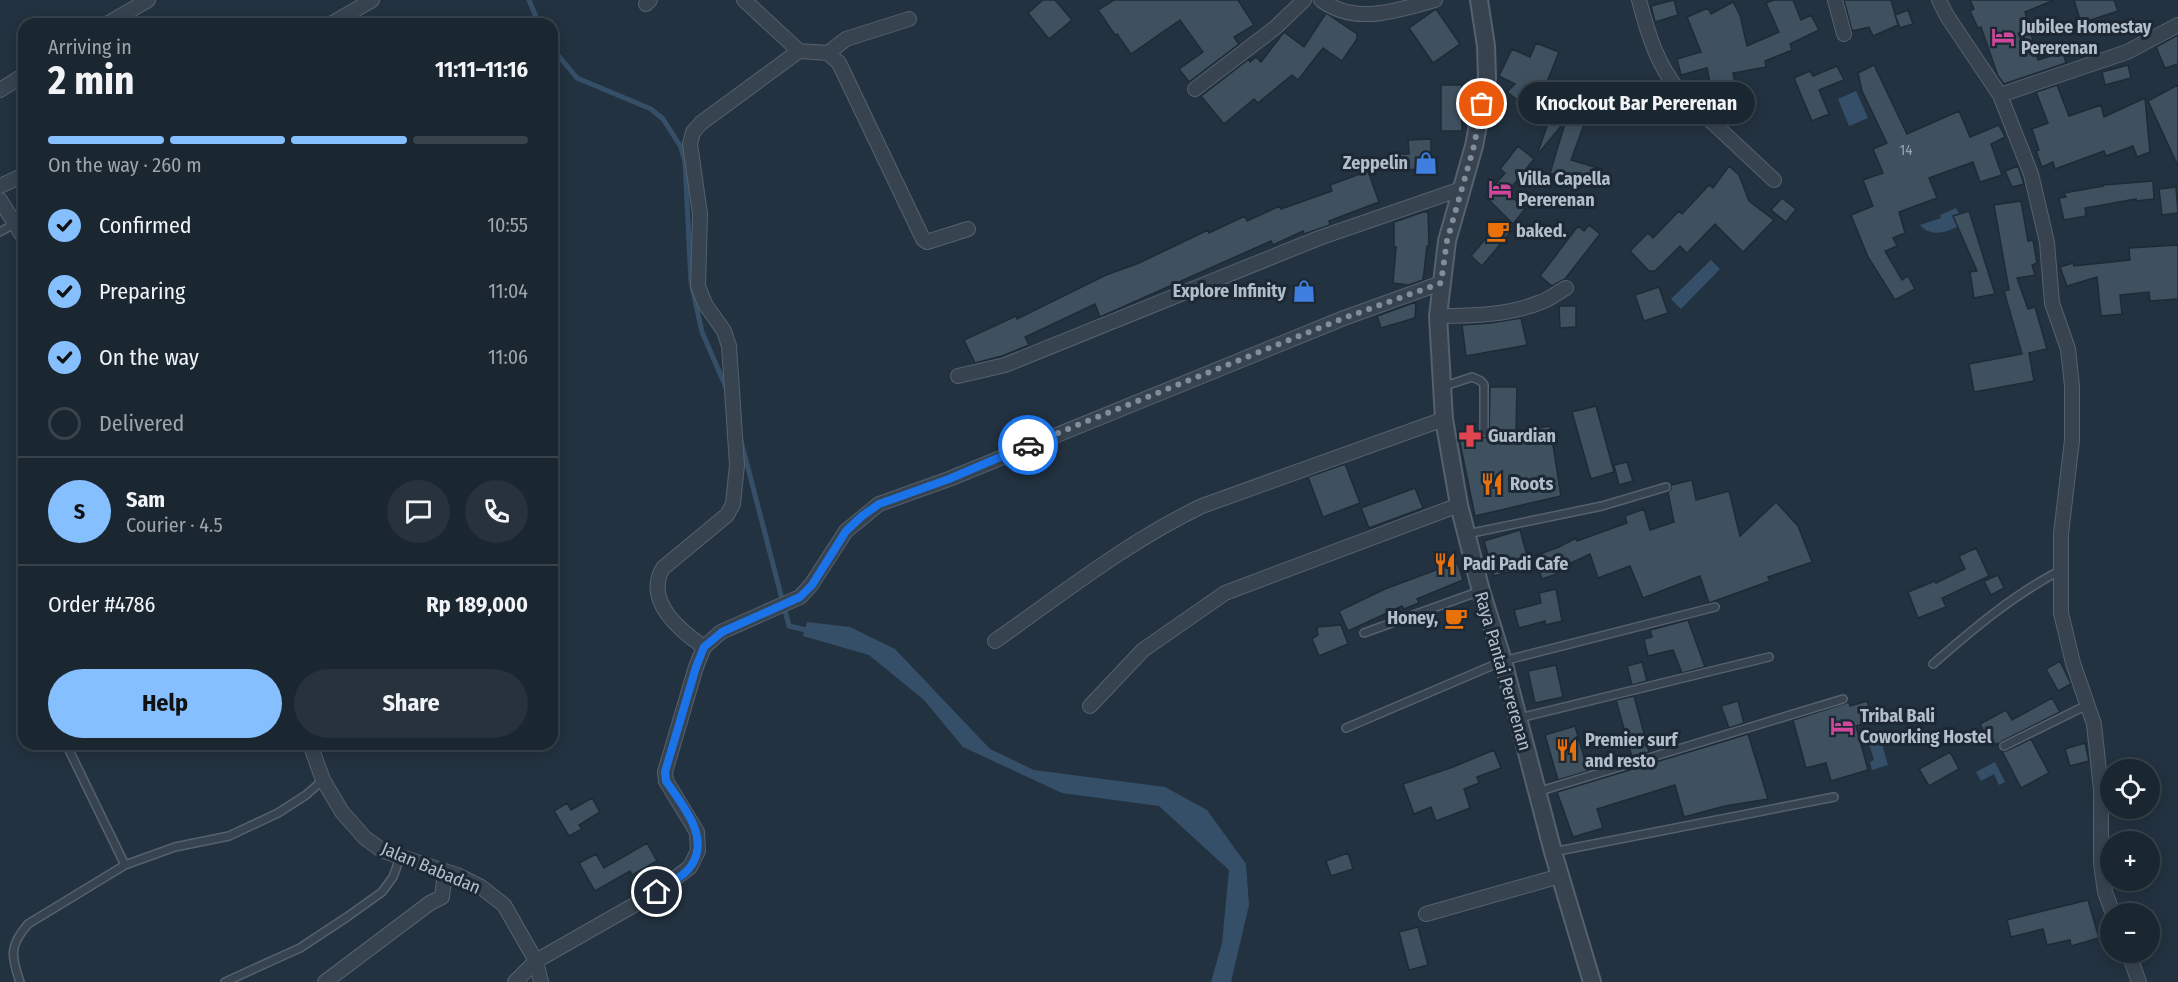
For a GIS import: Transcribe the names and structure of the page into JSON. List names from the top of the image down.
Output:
{
  "streets": {
    "street": ["Raya Pantai Pererenan", "Jalan Babadan"]
  },
  "places": {
    "hotel": ["Jubilee Homestay Pererenan", "Villa Capella Pererenan", "Tribal Bali Coworking Hostel"],
    "other": ["Knockout Bar Pererenan"],
    "shop": ["Zeppelin", "Explore Infinity"],
    "cafe": ["baked.", "Honey,"],
    "pharmacy": ["Guardian"],
    "restaurant": ["Roots", "Padi Padi Cafe", "Premier surf and resto"]
  },
  "house_numbers": ["14"],
  "page": {
    "heading": ["2 min", "Arriving in", "11:11–11:16"],
    "panel": [
      "Sam",
      "Courier · 4.5",
      "Order #4786",
      "Rp 189,000"
    ],
    "bubble": "Knockout Bar Pererenan",
    "bar": "On the way · 260 m",
    "list": [
      ["Confirmed", "10:55"],
      ["Preparing", "11:04"],
      ["On the way", "11:06"],
      "Delivered"
    ],
    "round": "S",
    "buttons": ["Help", "Share"],
    "map_buttons": ["+", "−"]
  }
}
